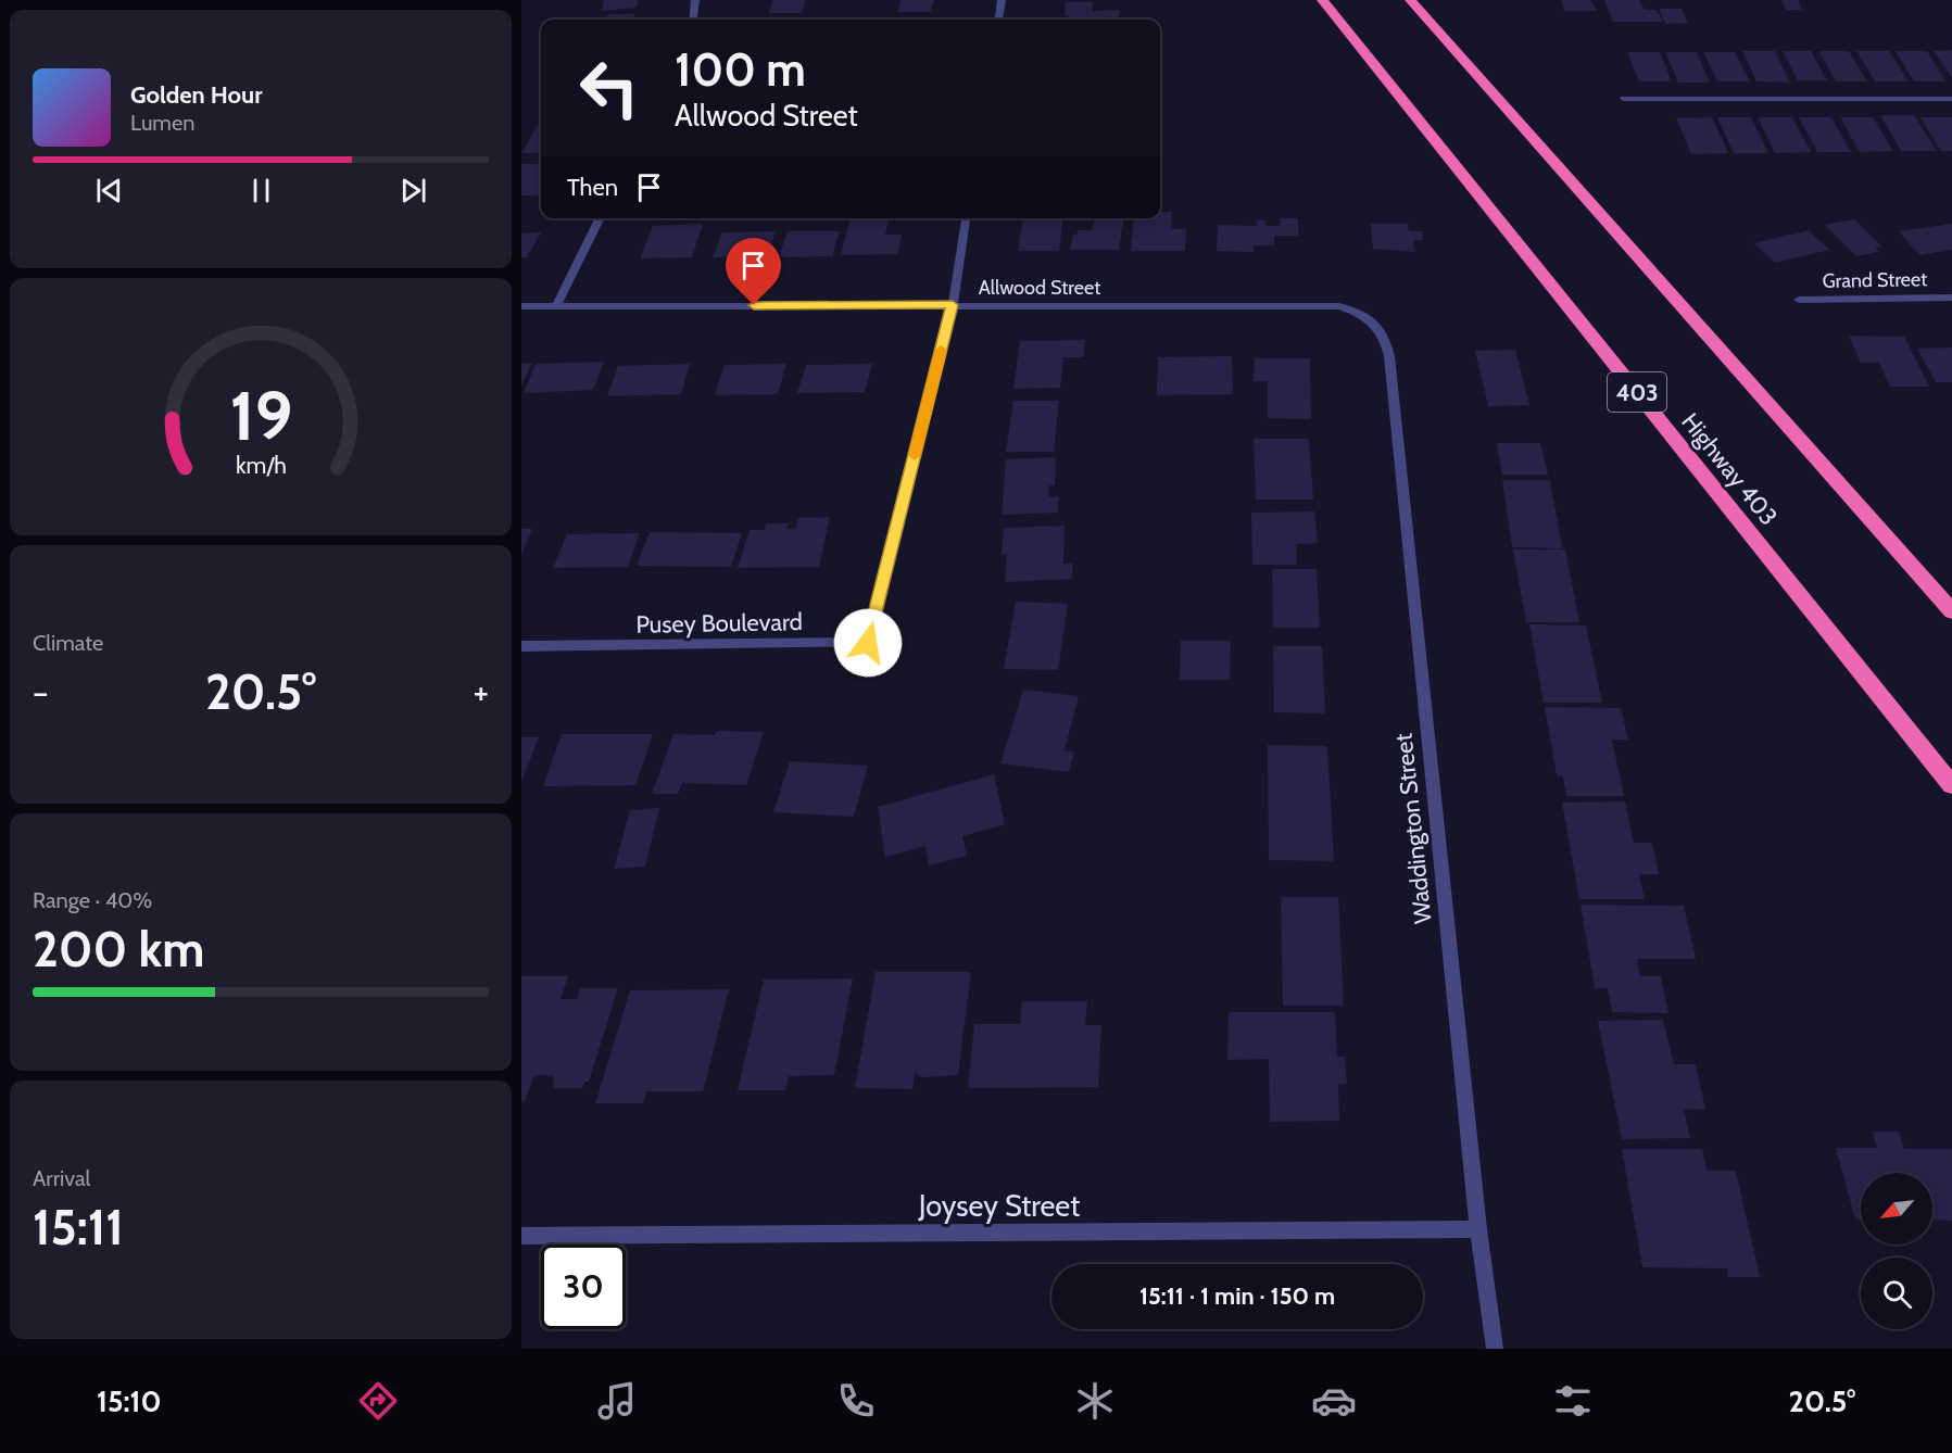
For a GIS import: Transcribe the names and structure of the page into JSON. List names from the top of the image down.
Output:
{
  "streets": {
    "highway": ["403", "Highway 403"],
    "street": [
      "Grand Street",
      "Allwood Street",
      "Pusey Boulevard",
      "Waddington Street",
      "Joysey Street"
    ]
  },
  "crossings": [
    ["Allwood Street", "Pusey Boulevard"],
    ["Allwood Street", "Waddington Street"],
    ["Waddington Street", "Joysey Street"]
  ],
  "north": "bottom left",
  "page": {
    "turn": ["100 m", "Allwood Street"],
    "song": ["Golden Hour", "Lumen"],
    "then": "Then",
    "tile": [
      "Climate",
      ["Range · 40%", "200 km"],
      ["Arrival", "15:11"]
    ],
    "heat": ["−", "20.5°", "+"],
    "limit": "30",
    "trip": "15:11 · 1 min · 150 m",
    "tabs": ["15:10", "20.5°"],
    "gauge": ["19", "km/h"]
  }
}
